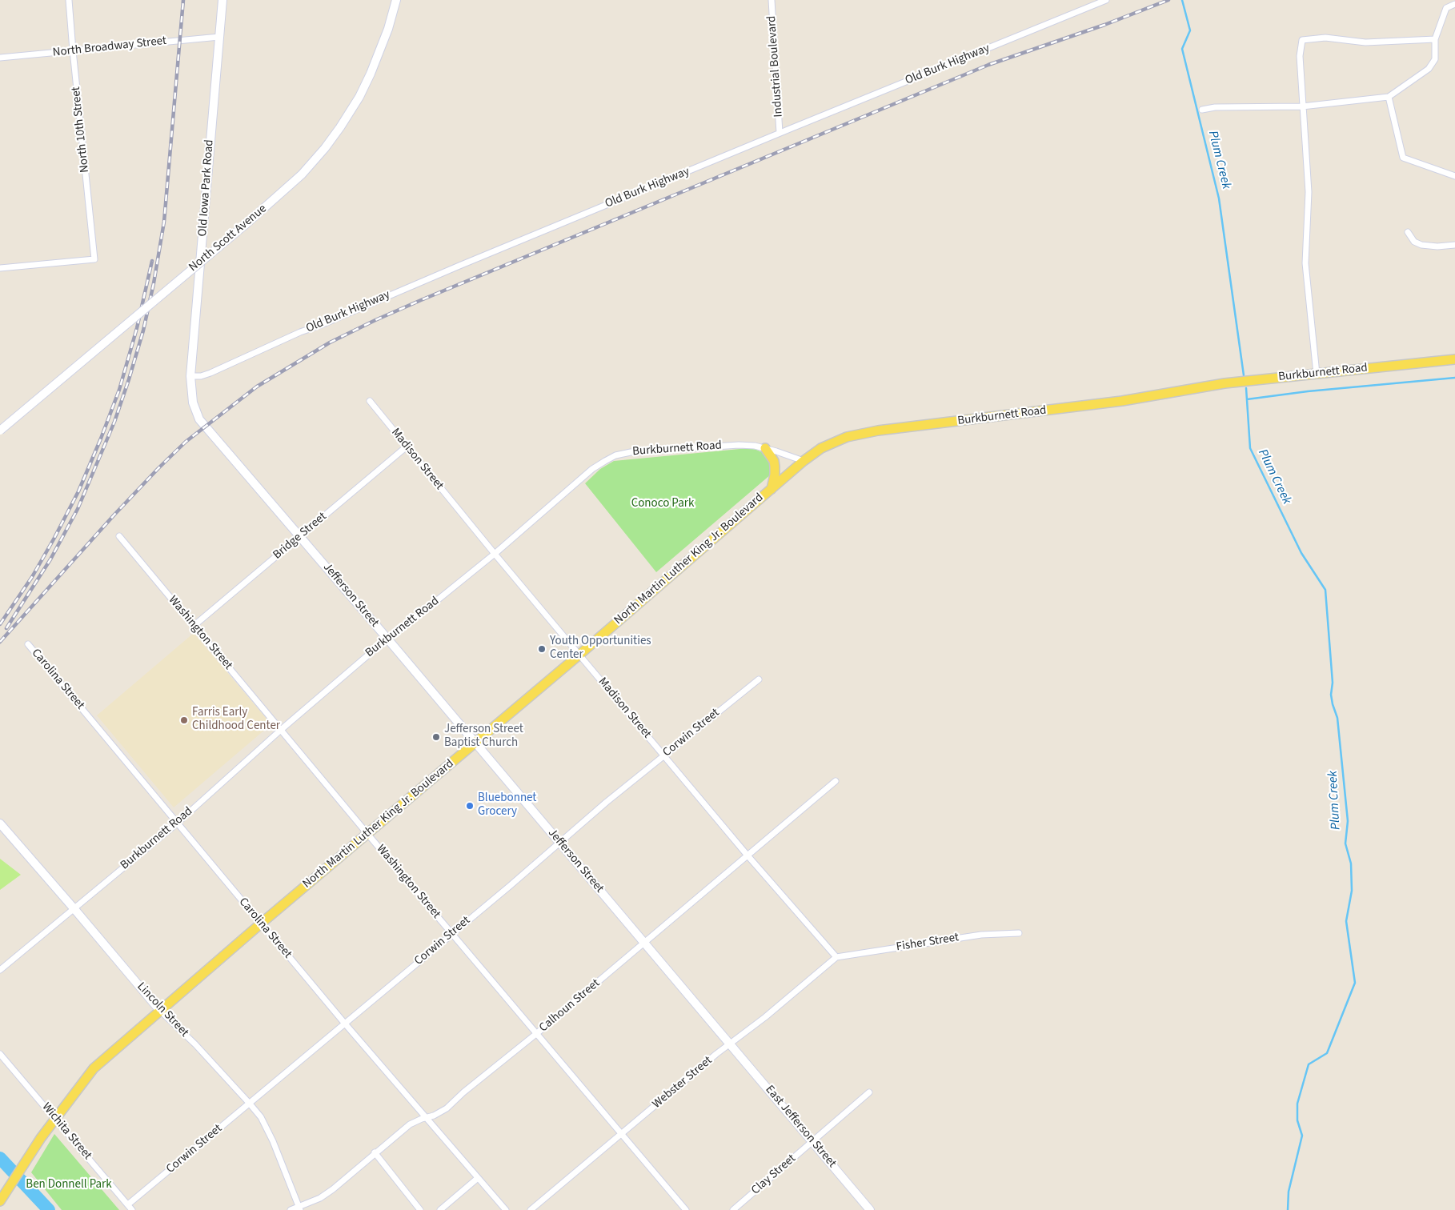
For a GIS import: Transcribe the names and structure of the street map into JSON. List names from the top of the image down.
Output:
{
  "streets": {
    "main road": ["Burkburnett Road", "North Martin Luther King Jr. Boulevard"],
    "street": [
      "North Broadway Street",
      "Old Burk Highway",
      "Industrial Boulevard",
      "North 10th Street",
      "Old Iowa Park Road",
      "North Scott Avenue",
      "Madison Street",
      "Bridge Street",
      "Jefferson Street",
      "Washington Street",
      "Carolina Street",
      "Corwin Street",
      "Fisher Street",
      "Calhoun Street",
      "Lincoln Street",
      "Webster Street",
      "East Jefferson Street",
      "Wichita Street",
      "Clay Street"
    ]
  },
  "crossings": [
    ["North Broadway Street", "North 10th Street"],
    ["North Broadway Street", "Old Iowa Park Road"],
    ["Old Burk Highway", "Industrial Boulevard"],
    ["Old Burk Highway", "Old Iowa Park Road"],
    ["Old Burk Highway", "Jefferson Street"],
    ["Old Iowa Park Road", "Jefferson Street"],
    ["Burkburnett Road", "Madison Street"],
    ["Burkburnett Road", "North Martin Luther King Jr. Boulevard"],
    ["Burkburnett Road", "Jefferson Street"],
    ["Burkburnett Road", "Washington Street"],
    ["Burkburnett Road", "Carolina Street"],
    ["Burkburnett Road", "Lincoln Street"],
    ["Madison Street", "Bridge Street"],
    ["Madison Street", "North Martin Luther King Jr. Boulevard"],
    ["Madison Street", "Corwin Street"],
    ["Madison Street", "Fisher Street"],
    ["Madison Street", "Calhoun Street"],
    ["Madison Street", "Webster Street"],
    ["Bridge Street", "Jefferson Street"],
    ["Bridge Street", "Washington Street"],
    ["North Martin Luther King Jr. Boulevard", "Jefferson Street"],
    ["North Martin Luther King Jr. Boulevard", "Washington Street"],
    ["North Martin Luther King Jr. Boulevard", "Carolina Street"],
    ["North Martin Luther King Jr. Boulevard", "Lincoln Street"],
    ["North Martin Luther King Jr. Boulevard", "Wichita Street"],
    ["Jefferson Street", "Corwin Street"],
    ["Jefferson Street", "Calhoun Street"],
    ["Jefferson Street", "Webster Street"],
    ["Jefferson Street", "East Jefferson Street"],
    ["Washington Street", "Corwin Street"],
    ["Washington Street", "Calhoun Street"],
    ["Washington Street", "Webster Street"],
    ["Carolina Street", "Corwin Street"],
    ["Carolina Street", "Calhoun Street"],
    ["Corwin Street", "Lincoln Street"],
    ["Corwin Street", "Wichita Street"],
    ["Fisher Street", "Webster Street"],
    ["Calhoun Street", "Lincoln Street"],
    ["Webster Street", "East Jefferson Street"],
    ["East Jefferson Street", "Clay Street"]
  ],
  "water": ["Plum Creek"],
  "parks": ["Conoco Park", "Ben Donnell Park"],
  "places": [
    "Youth Opportunities Center",
    "Farris Early Childhood Center",
    "Jefferson Street Baptist Church",
    "Bluebonnet Grocery"
  ]
}
